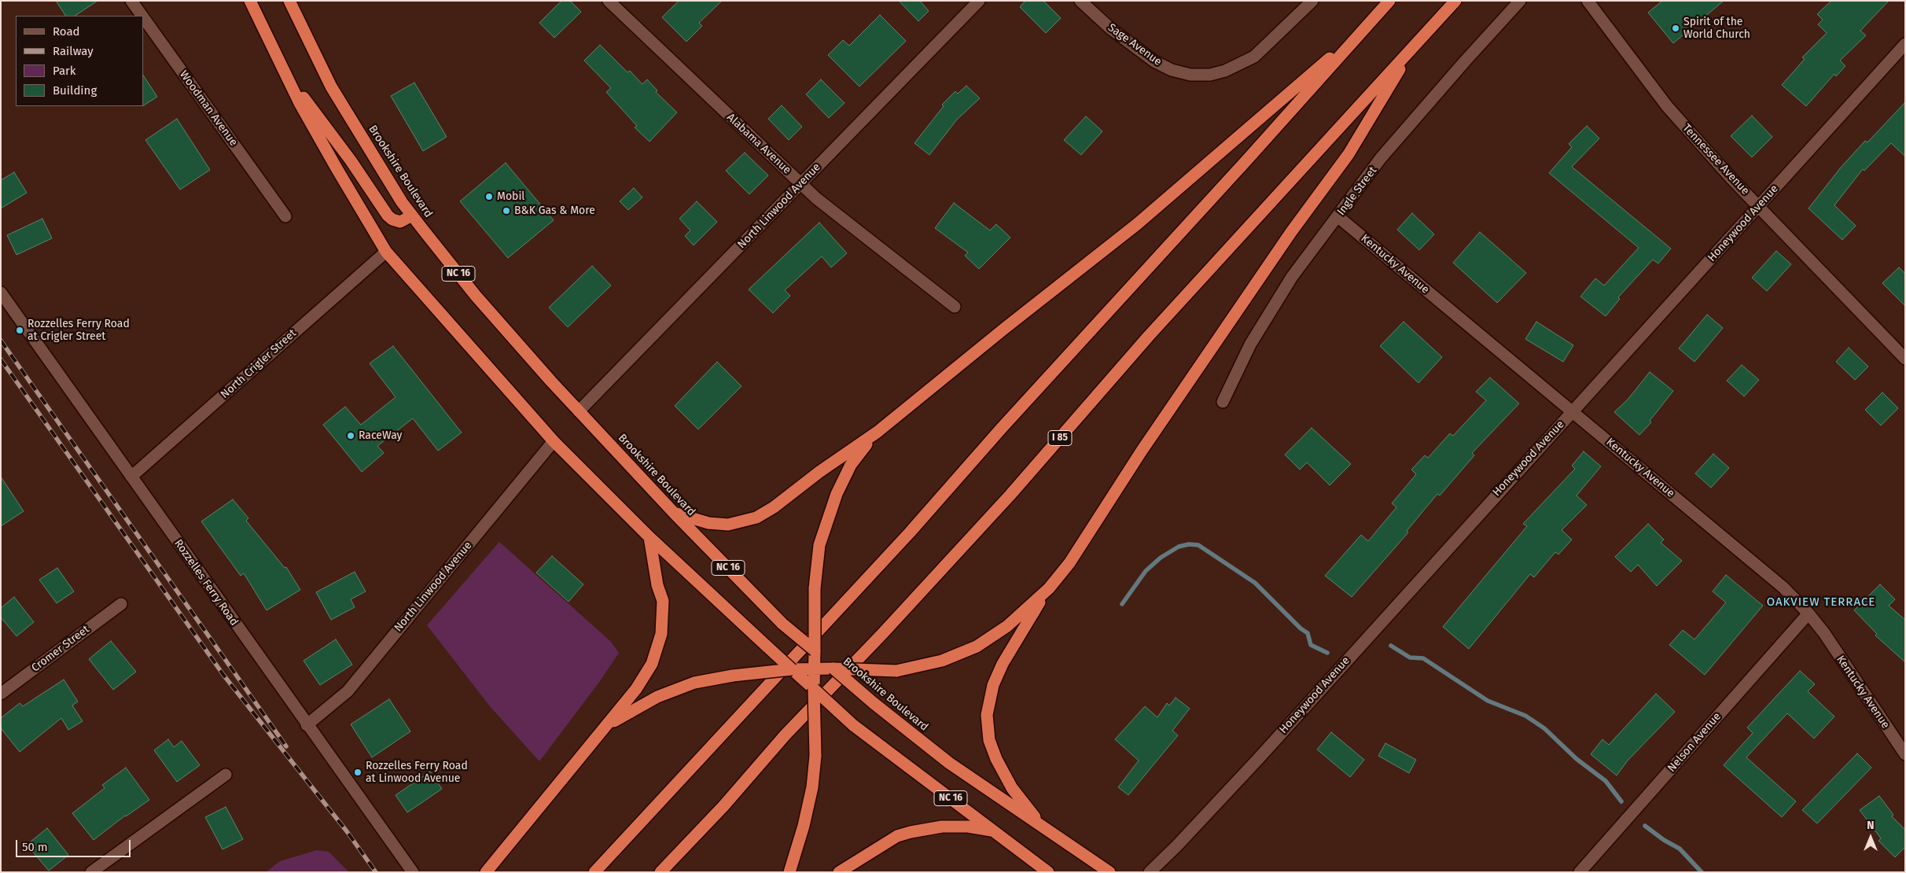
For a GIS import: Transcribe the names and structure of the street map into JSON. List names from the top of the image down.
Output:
{
  "streets": {
    "highway": ["Brookshire Boulevard", "NC 16", "I 85"],
    "street": [
      "Sage Avenue",
      "Woodman Avenue",
      "Alabama Avenue",
      "Tennessee Avenue",
      "Ingle Street",
      "North Linwood Avenue",
      "Honeywood Avenue",
      "Kentucky Avenue",
      "North Crigler Street",
      "Rozzelles Ferry Road",
      "Cromer Street",
      "Nelson Avenue"
    ]
  },
  "crossings": [
    ["Alabama Avenue", "North Linwood Avenue"],
    ["Tennessee Avenue", "Honeywood Avenue"],
    ["Brookshire Boulevard", "North Linwood Avenue"],
    ["Ingle Street", "Kentucky Avenue"],
    ["North Linwood Avenue", "NC 16"],
    ["North Linwood Avenue", "Rozzelles Ferry Road"],
    ["Honeywood Avenue", "Kentucky Avenue"],
    ["Kentucky Avenue", "Nelson Avenue"],
    ["NC 16", "North Crigler Street"],
    ["North Crigler Street", "Rozzelles Ferry Road"]
  ],
  "districts": ["OAKVIEW TERRACE"],
  "places": [
    "Spirit of the World Church",
    "Mobil",
    "B&K Gas & More",
    "Rozzelles Ferry Road at Crigler Street",
    "RaceWay",
    "Rozzelles Ferry Road at Linwood Avenue"
  ],
  "legend": [
    "Road",
    "Railway",
    "Park",
    "Building"
  ],
  "scale_bar": "50 m",
  "north": "top"
}
